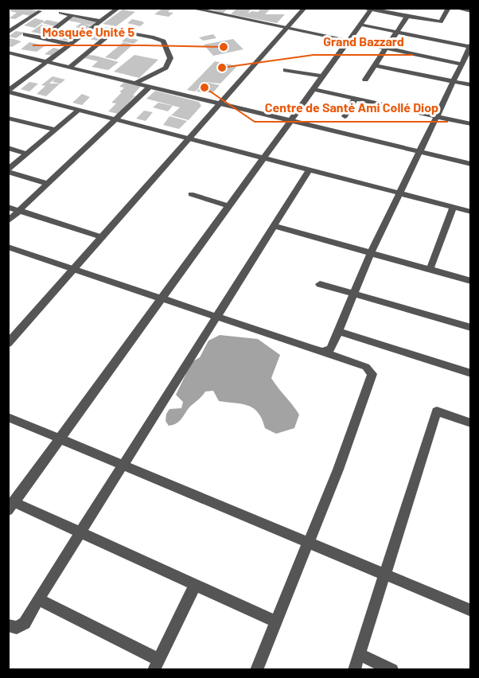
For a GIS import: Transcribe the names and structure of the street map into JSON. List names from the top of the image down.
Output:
{
  "places": ["Mosquée Unité 5", "Grand Bazzard", "Centre de Santé Ami Collé Diop"]
}
